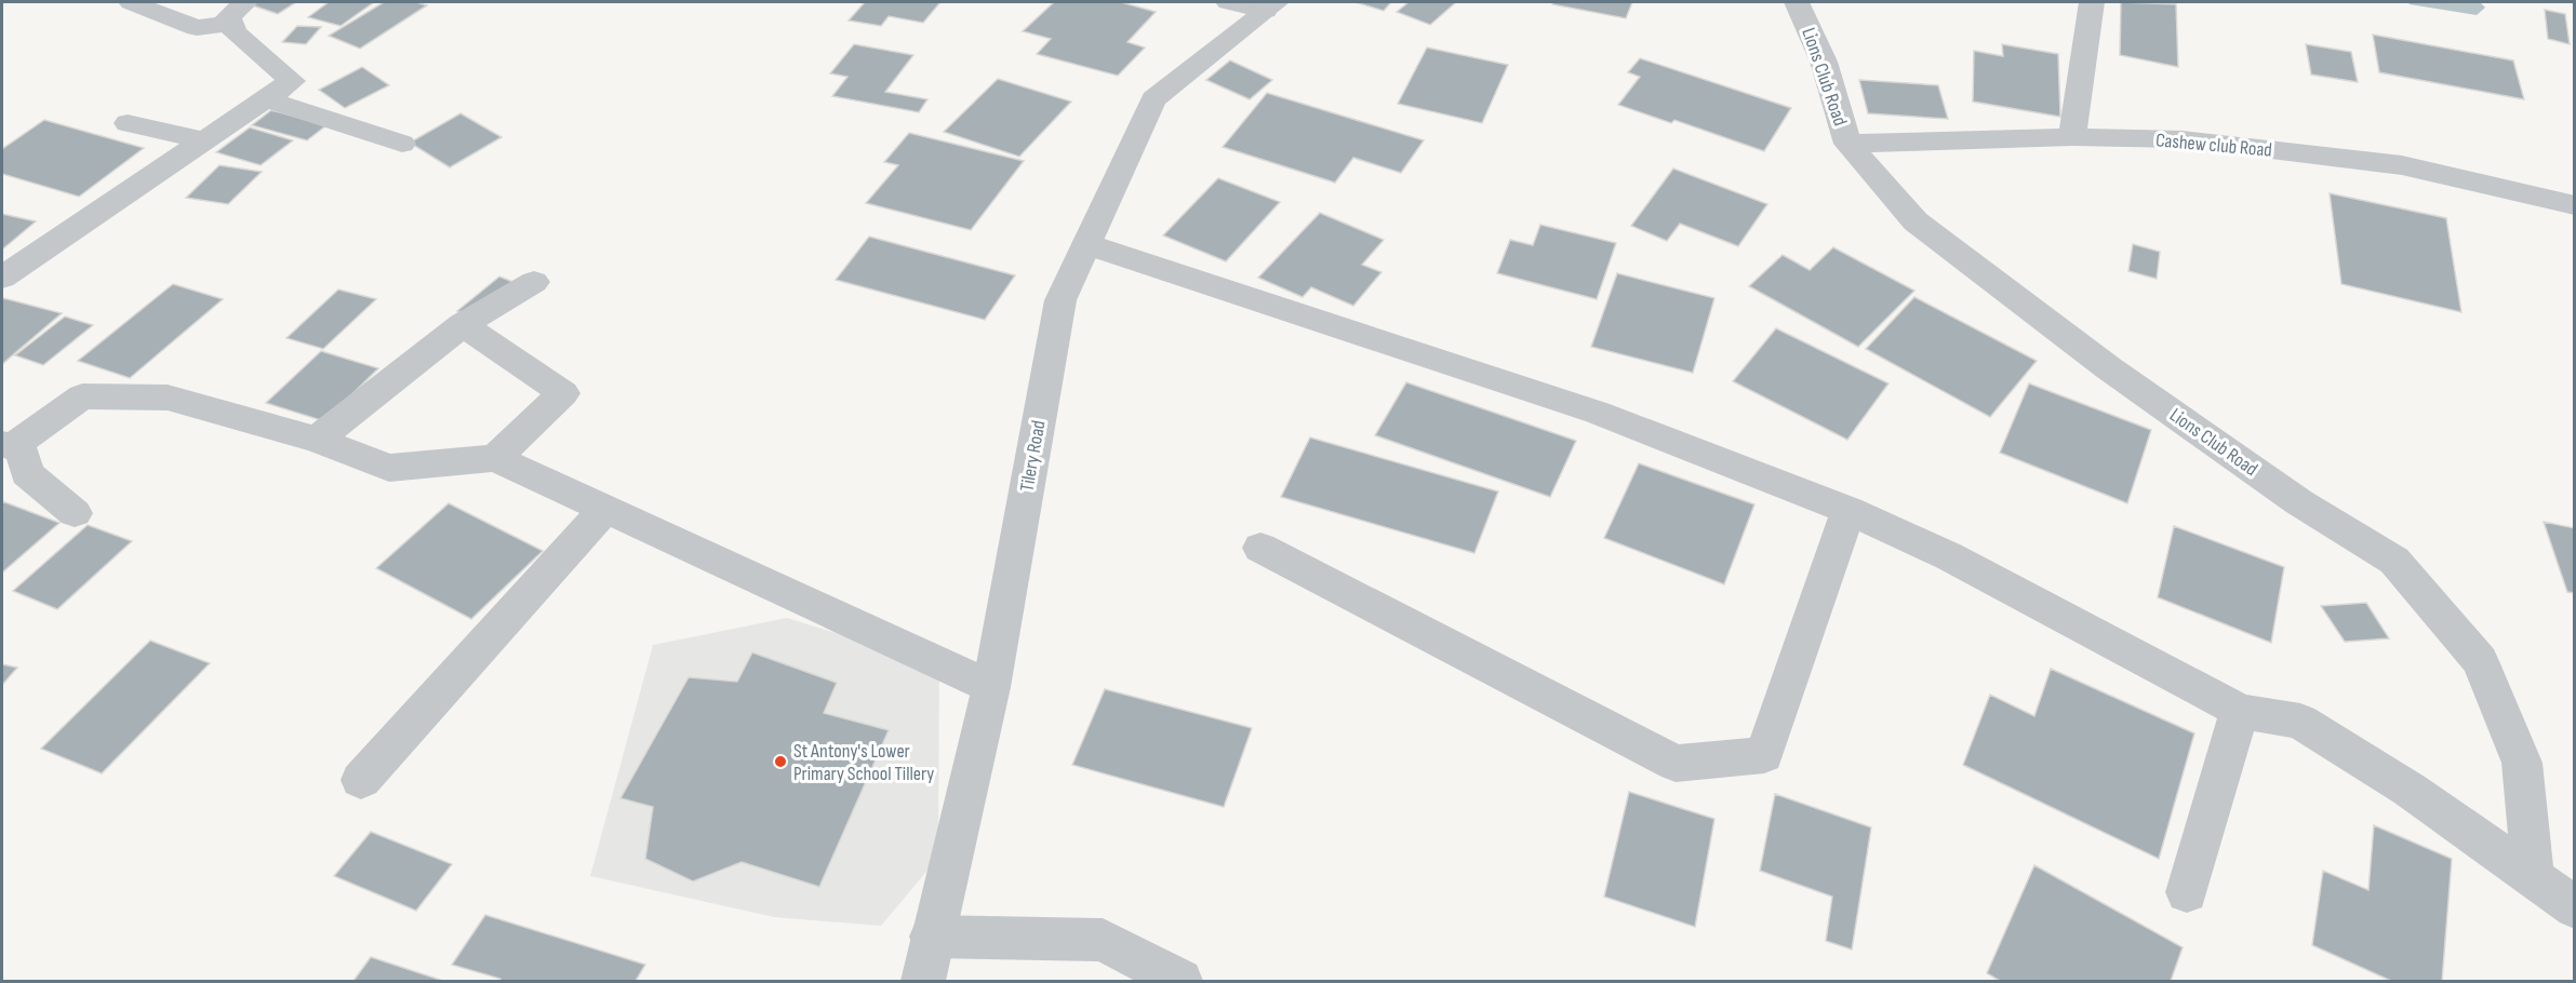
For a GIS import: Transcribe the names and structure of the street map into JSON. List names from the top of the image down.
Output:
{
  "streets": {
    "street": ["Lions Club Road", "Cashew club Road", "Tilery Road"]
  },
  "crossings": [
    ["Lions Club Road", "Cashew club Road"]
  ],
  "places": ["St Antony's Lower Primary School Tillery"]
}
